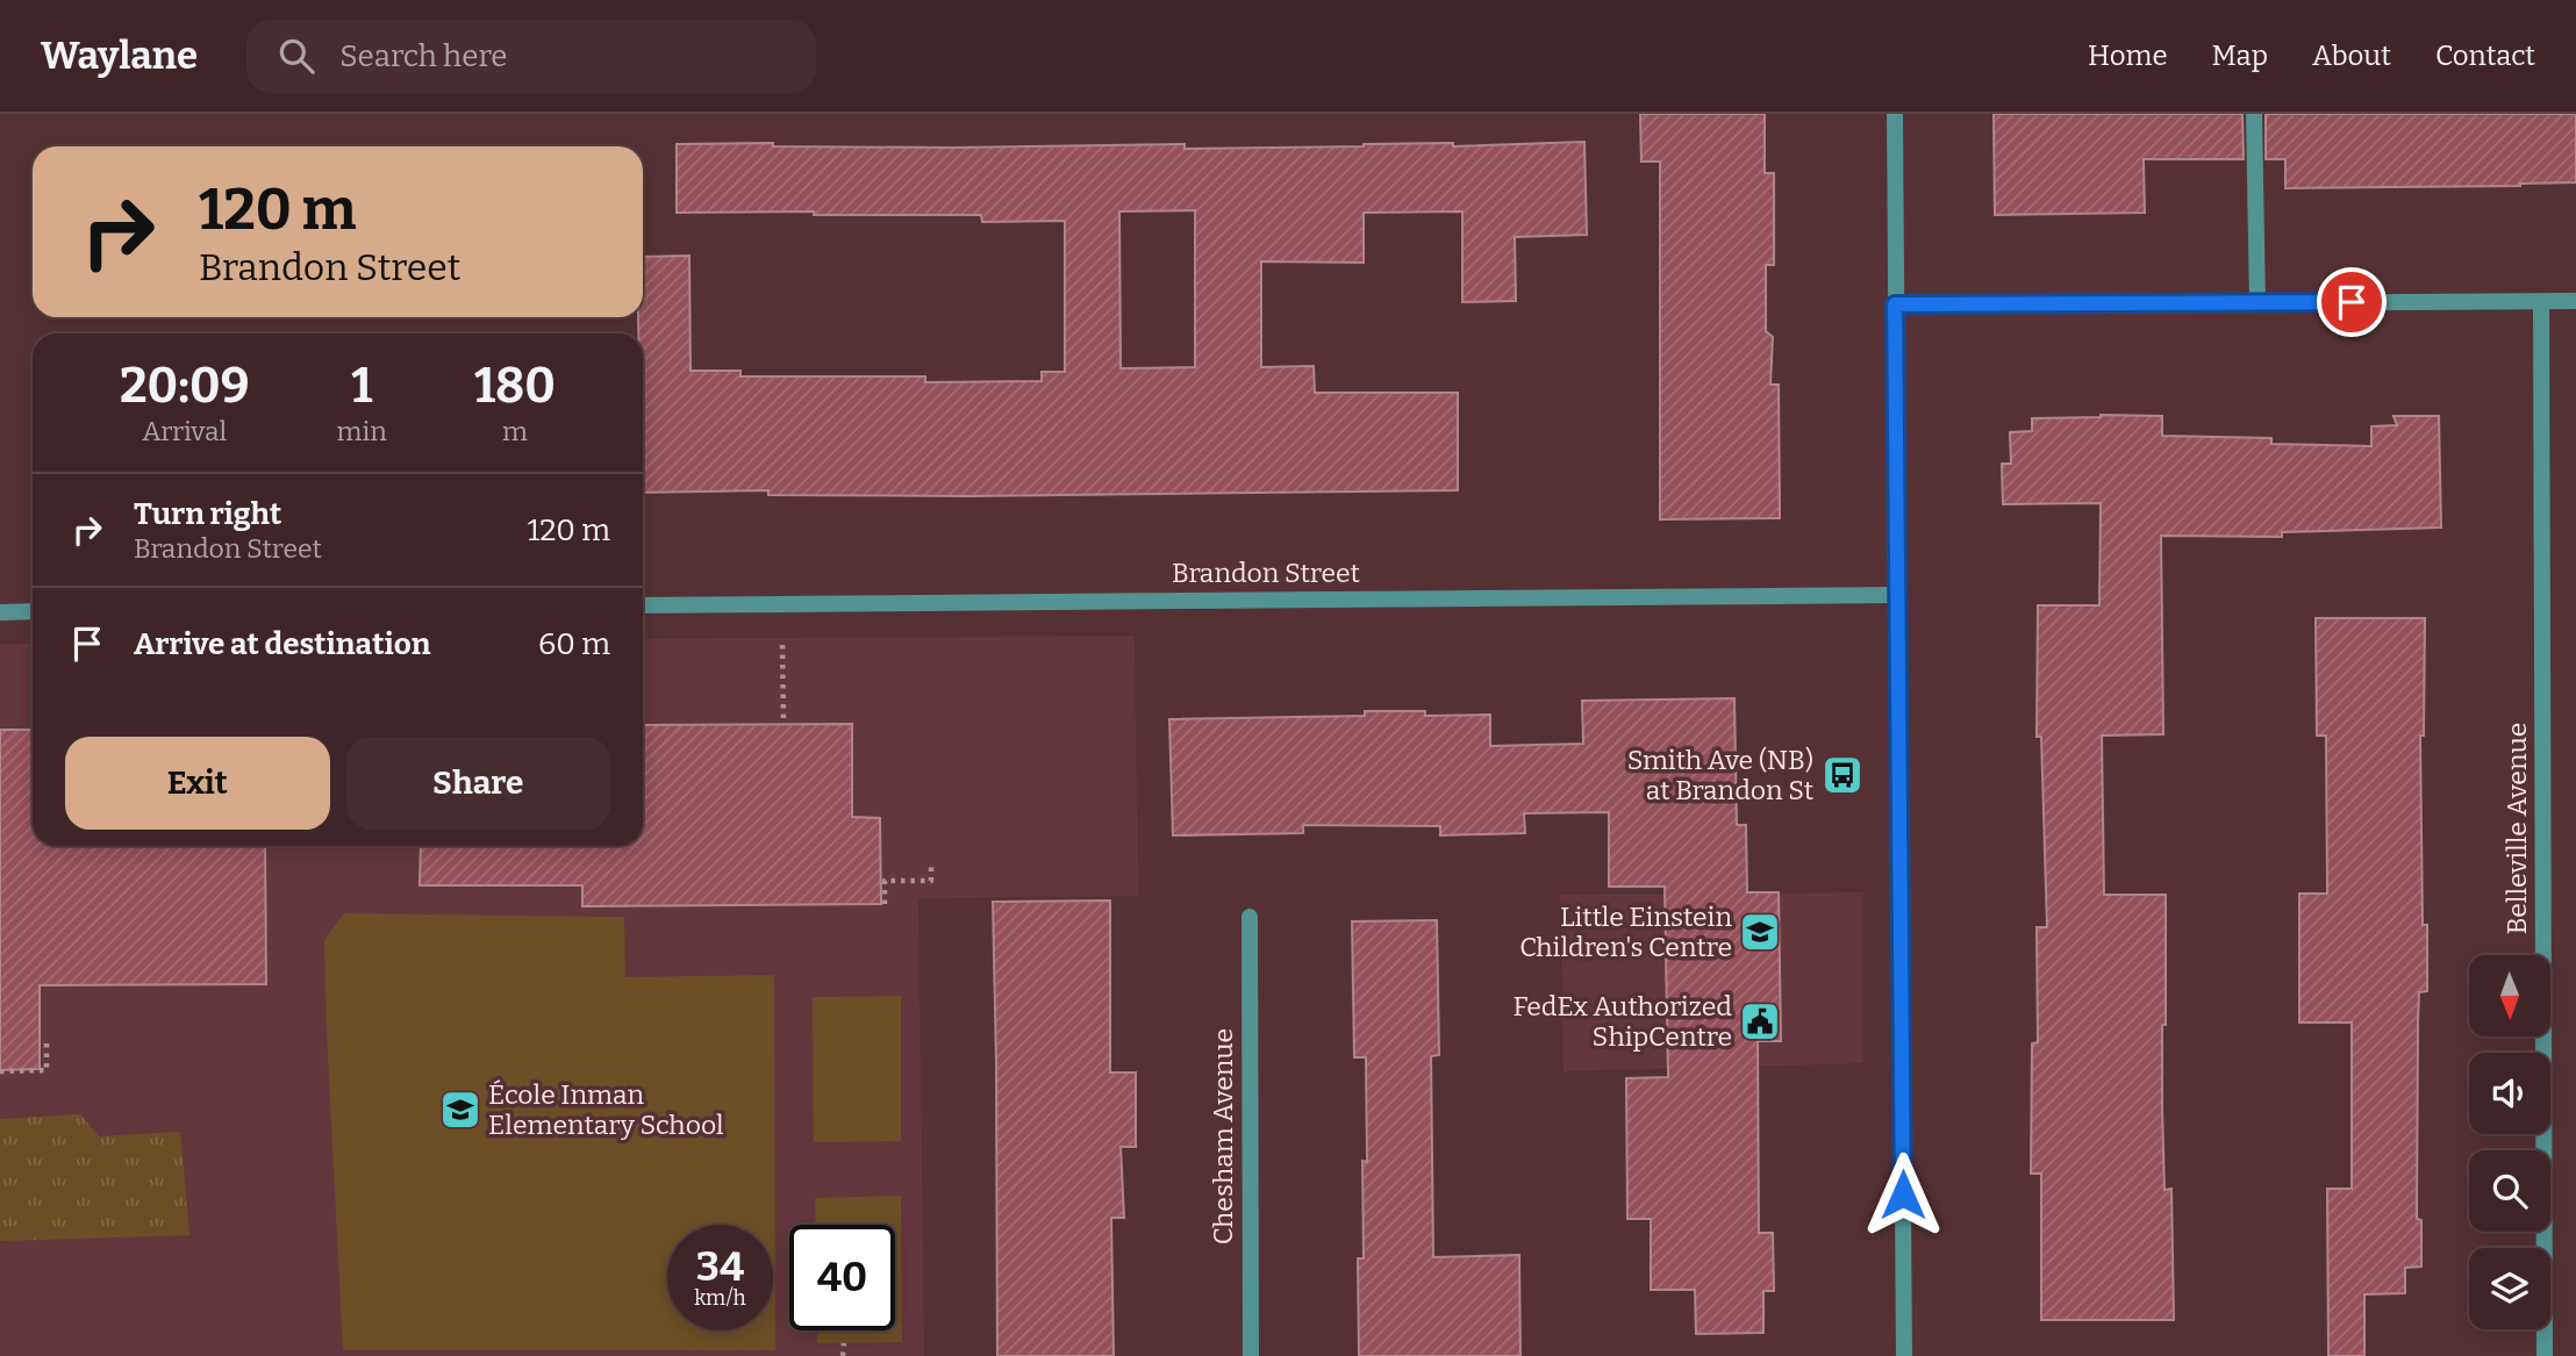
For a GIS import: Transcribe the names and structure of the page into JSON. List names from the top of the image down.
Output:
{
  "streets": {
    "street": ["Brandon Street", "Belleville Avenue", "Chesham Avenue"]
  },
  "places": {
    "bus stop": ["Smith Ave (NB) at Brandon St"],
    "school or university": ["Little Einstein Children's Centre", "École Inman Elementary School"],
    "public building": ["FedEx Authorized ShipCentre"]
  },
  "north": "bottom",
  "page": {
    "header": "Waylane",
    "search": "Search here",
    "nav": [
      "Home",
      "Map",
      "About",
      "Contact"
    ],
    "turn": ["120 m", "Brandon Street"],
    "eta": [
      "20:09",
      "Arrival",
      "1",
      "min",
      "180",
      "m"
    ],
    "list": [
      {
        "name": "Turn right",
        "note": "Brandon Street",
        "value": "120 m"
      },
      {
        "name": "Arrive at destination",
        "value": "60 m"
      }
    ],
    "buttons": ["Exit", "Share"],
    "speed": "34 km/h",
    "limit": "40"
  }
}
